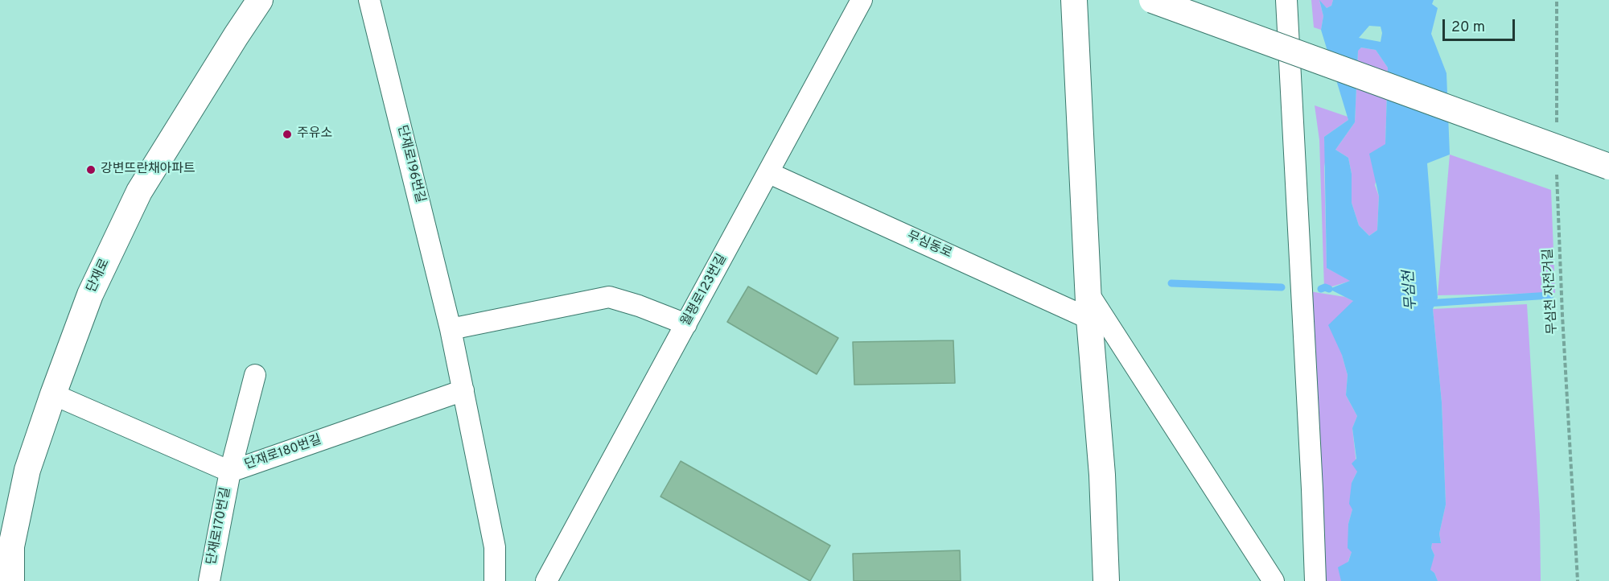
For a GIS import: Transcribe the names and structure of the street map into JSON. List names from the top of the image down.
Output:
{
  "streets": {
    "street": [
      "단재로196번길",
      "무심동로",
      "단재로",
      "월평로123번길",
      "단재로180번길",
      "단재로170번길"
    ],
    "path": ["무심천 자전거길"]
  },
  "crossings": [
    ["단재로196번길", "단재로180번길"],
    ["무심동로", "월평로123번길"],
    ["단재로", "단재로180번길"],
    ["단재로180번길", "단재로170번길"]
  ],
  "water": ["무심천"],
  "places": ["주유소", "강변뜨란채아파트"],
  "scale_bar": "20 m"
}
